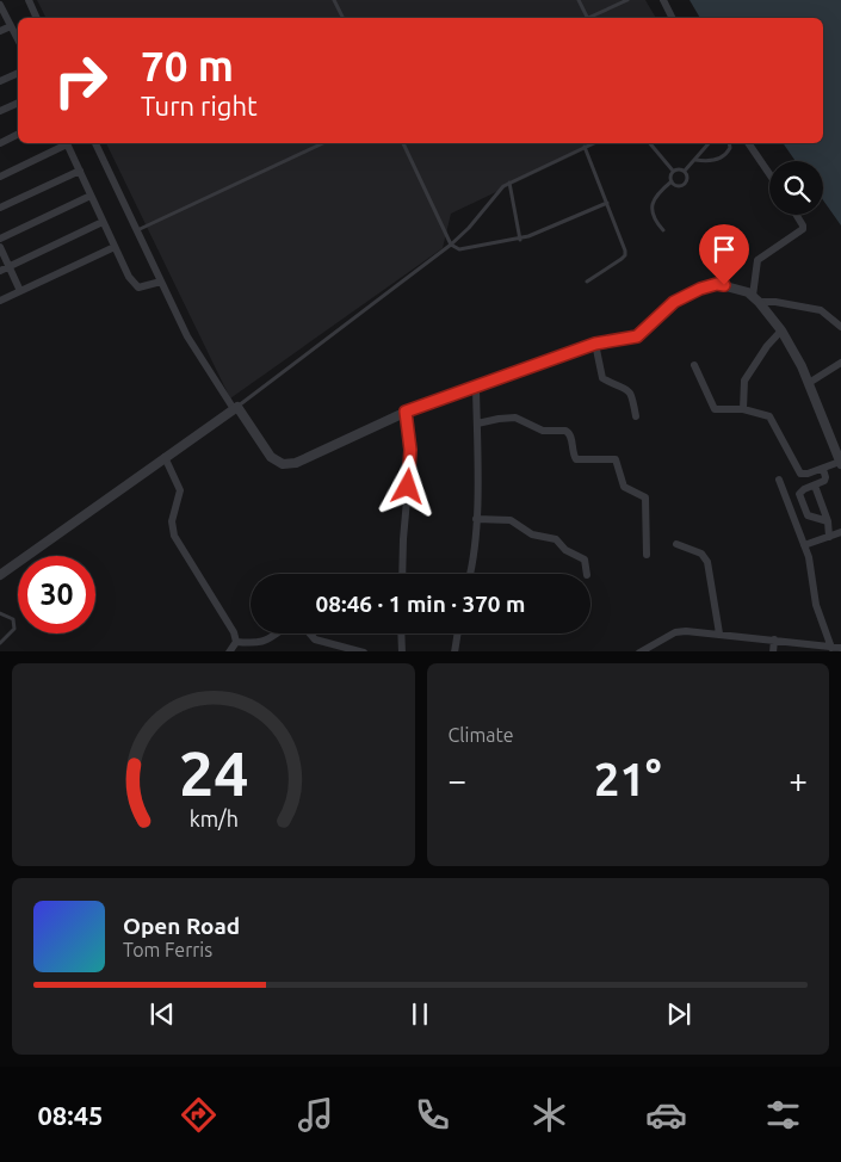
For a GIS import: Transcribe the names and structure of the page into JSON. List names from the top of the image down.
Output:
{
  "page": {
    "turn": ["70 m", "Turn right"],
    "limit": "30",
    "trip": "08:46 · 1 min · 370 m",
    "tile": "Climate",
    "heat": ["−", "21°", "+"],
    "song": ["Open Road", "Tom Ferris"],
    "tabs": "08:45",
    "gauge": ["24", "km/h"]
  }
}
